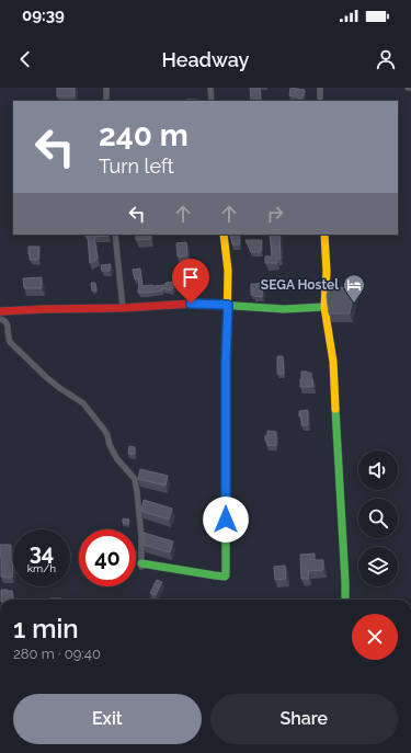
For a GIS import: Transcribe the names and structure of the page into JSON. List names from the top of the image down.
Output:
{
  "places": {
    "hotel": ["SEGA Hostel"]
  },
  "page": {
    "status": "09:39",
    "header": "Headway",
    "turn": ["240 m", "Turn left"],
    "speed": "34 km/h",
    "limit": "40",
    "heading": ["1 min", "280 m · 09:40"],
    "buttons": ["Exit", "Share"]
  }
}
